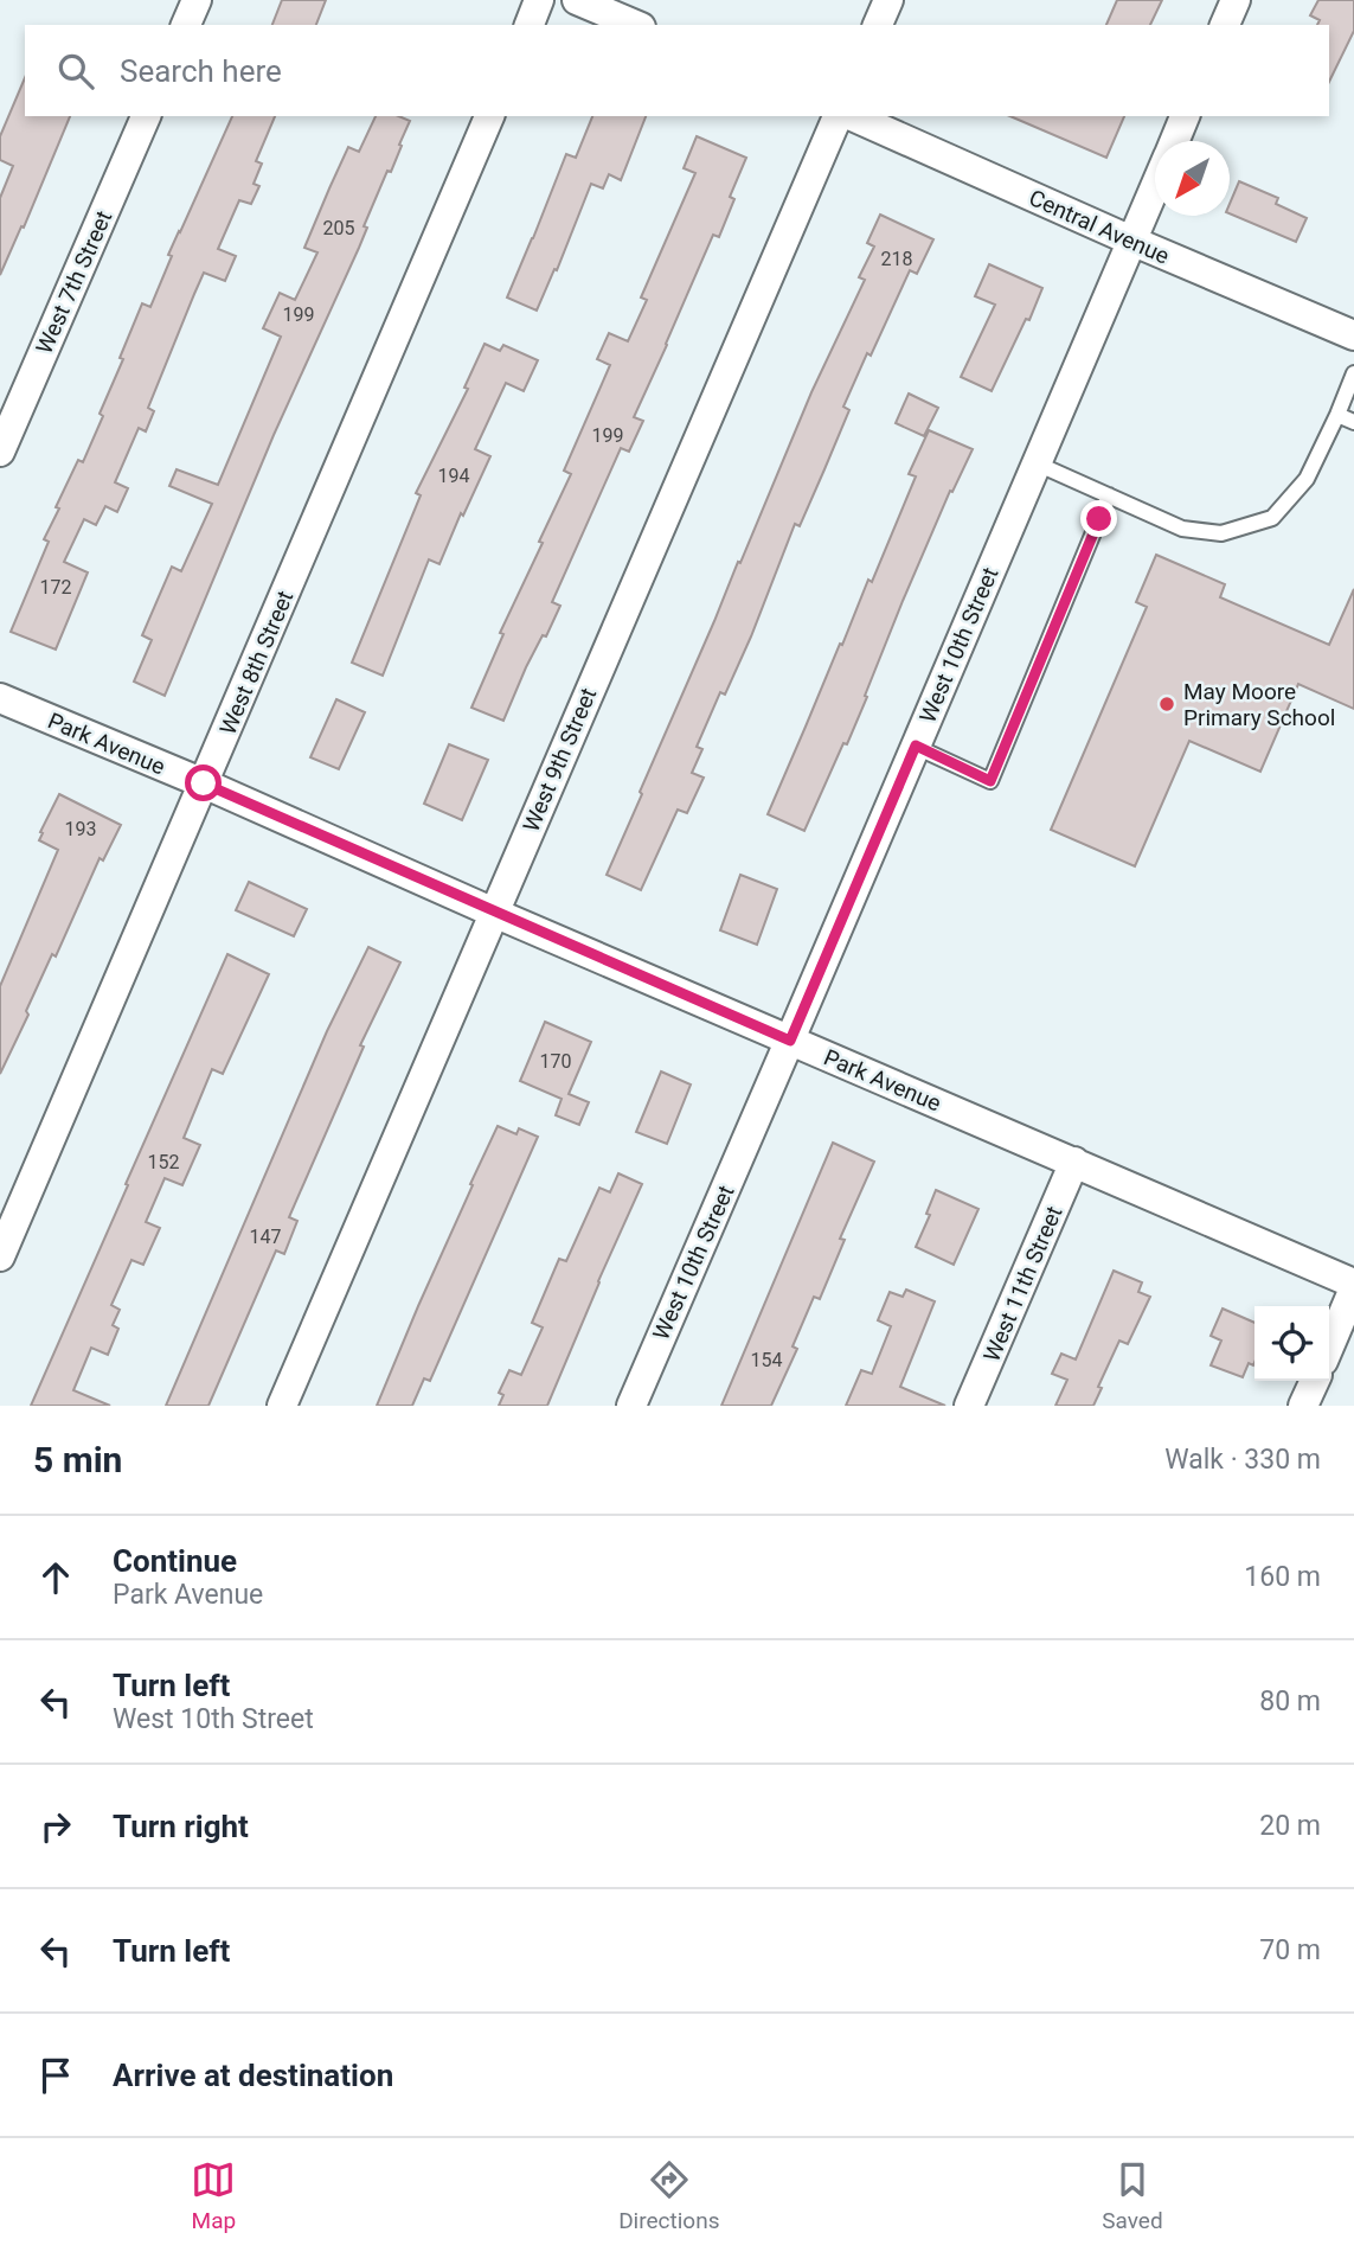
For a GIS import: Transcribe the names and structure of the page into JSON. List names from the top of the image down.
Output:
{
  "streets": {
    "street": [
      "Central Avenue",
      "West 7th Street",
      "West 10th Street",
      "West 8th Street",
      "Park Avenue",
      "West 9th Street",
      "West 11th Street"
    ]
  },
  "crossings": [
    ["Central Avenue", "West 10th Street"],
    ["West 10th Street", "Park Avenue"],
    ["West 8th Street", "Park Avenue"],
    ["Park Avenue", "West 9th Street"],
    ["Park Avenue", "West 11th Street"]
  ],
  "places": ["May Moore Primary School"],
  "house_numbers": [
    "205",
    "218",
    "199",
    "199",
    "194",
    "172",
    "193",
    "170",
    "152",
    "147",
    "154"
  ],
  "north": "bottom left",
  "page": {
    "search": "Search here",
    "heading": ["5 min", "Walk · 330 m"],
    "list": [
      ["Continue", "Park Avenue", "160 m"],
      ["Turn left", "West 10th Street", "80 m"],
      ["Turn right", "20 m"],
      ["Turn left", "70 m"],
      "Arrive at destination"
    ],
    "nav": ["Map", "Directions", "Saved"]
  }
}
